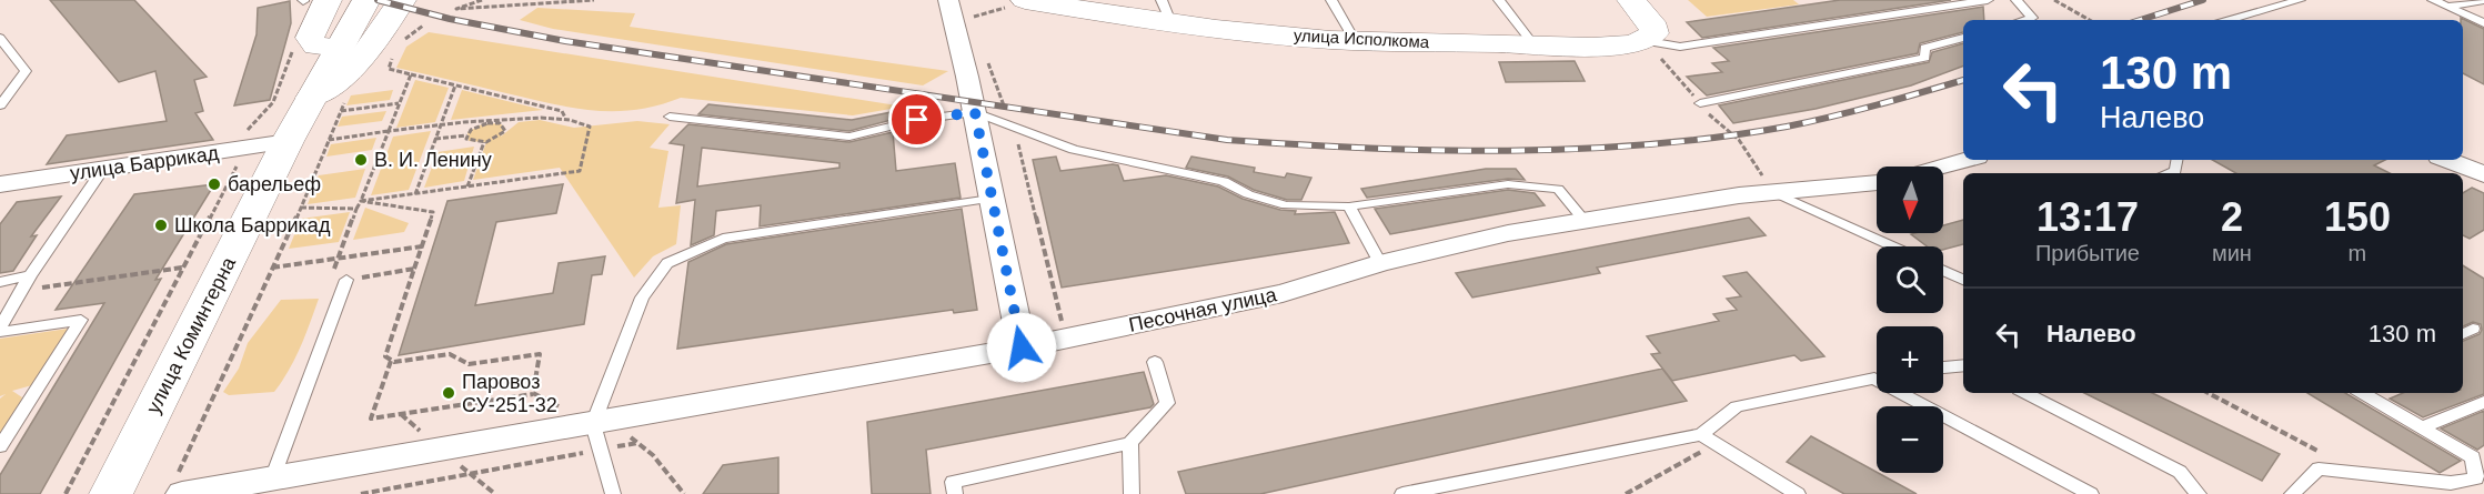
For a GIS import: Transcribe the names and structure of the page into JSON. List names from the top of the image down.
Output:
{
  "streets": {
    "street": [
      "улица Исполкома",
      "улица Баррикад",
      "Песочная улица",
      "улица Коминтерна"
    ]
  },
  "crossings": [
    ["улица Баррикад", "улица Коминтерна"]
  ],
  "places": [
    "В. И. Ленину",
    "барельеф",
    "Школа Баррикад",
    "Паровоз СУ-251-32"
  ],
  "north": "bottom",
  "page": {
    "turn": ["130 m", "Налево"],
    "map_buttons": ["+", "−"],
    "eta": [
      "13:17",
      "Прибытие",
      "2",
      "мин",
      "150",
      "m"
    ],
    "list": [
      {
        "name": "Налево",
        "value": "130 m"
      }
    ]
  }
}
